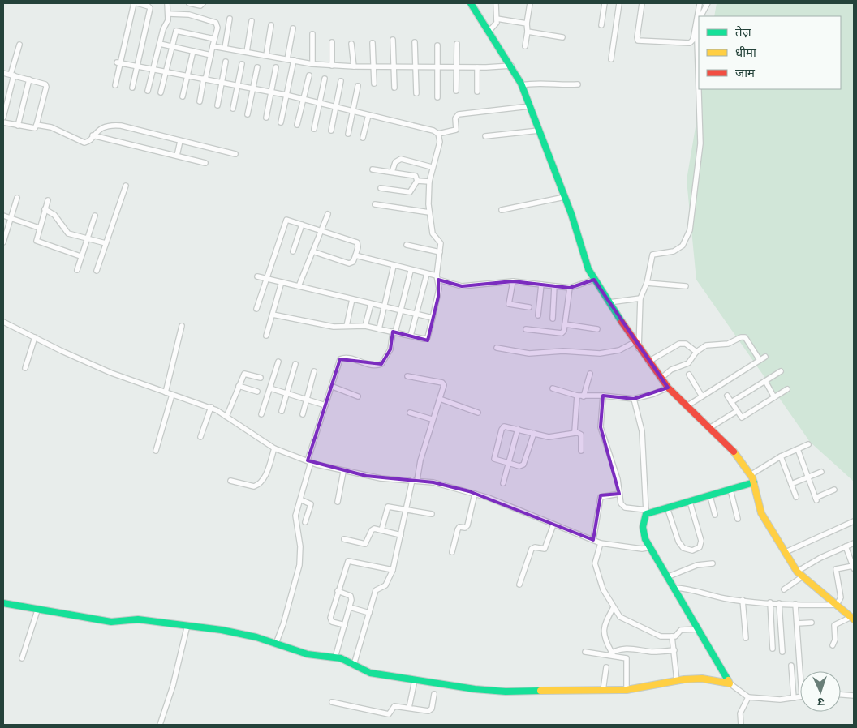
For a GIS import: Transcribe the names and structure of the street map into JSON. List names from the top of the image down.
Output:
{
  "legend": ["तेज़", "धीमा", "जाम"],
  "north": "bottom"
}
